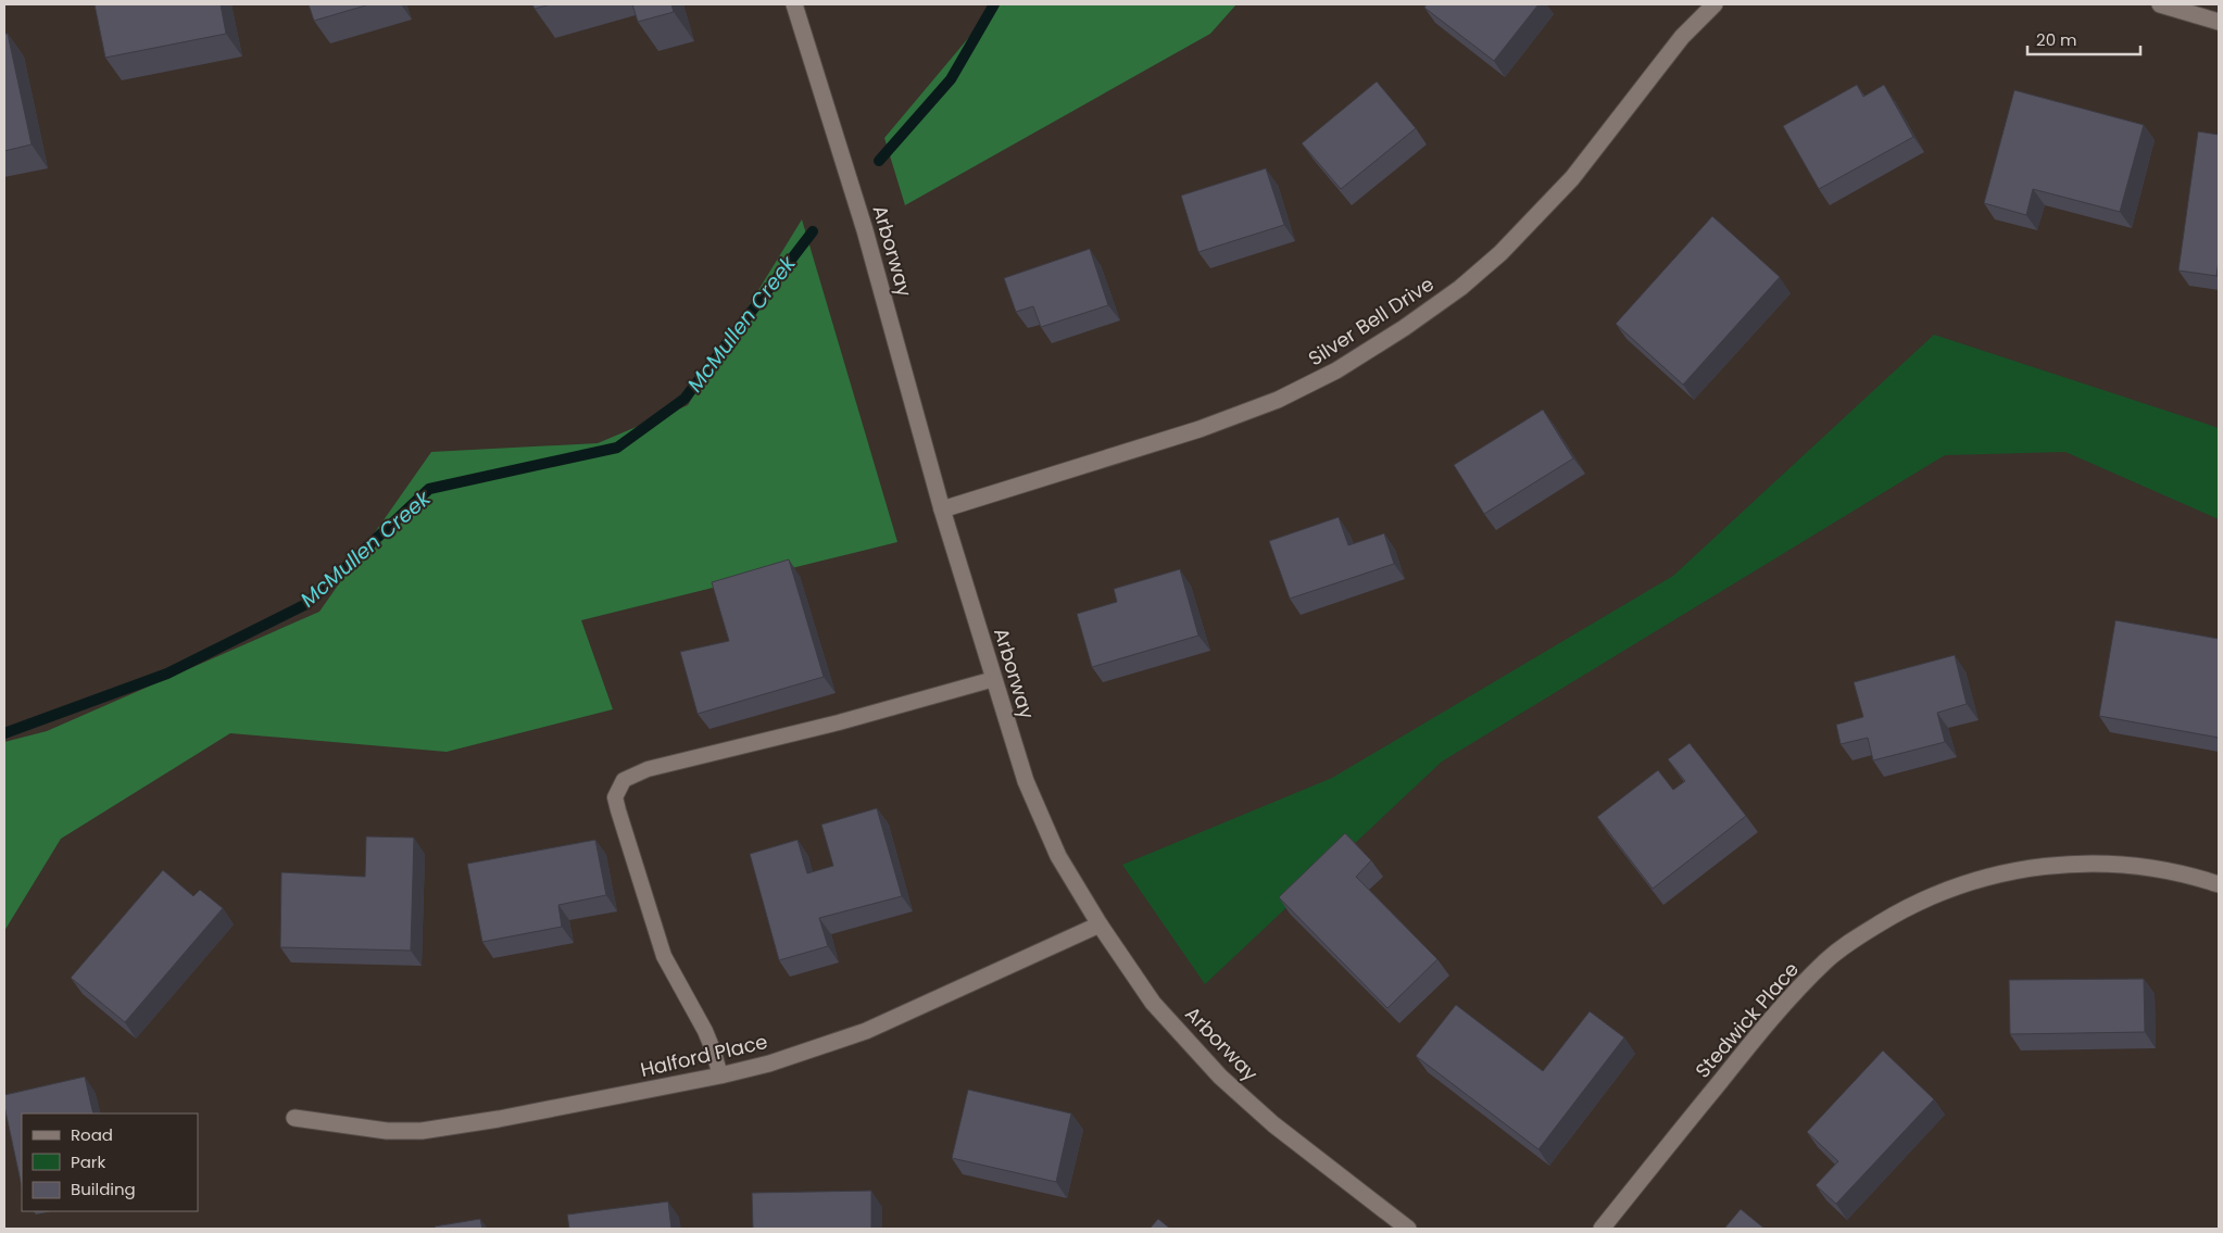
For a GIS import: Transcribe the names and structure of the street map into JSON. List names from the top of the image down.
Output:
{
  "streets": {
    "street": [
      "Arborway",
      "Silver Bell Drive",
      "Stedwick Place",
      "Halford Place"
    ]
  },
  "crossings": [
    ["Arborway", "Silver Bell Drive"],
    ["Arborway", "Halford Place"]
  ],
  "water": ["McMullen Creek"],
  "legend": ["Road", "Park", "Building"],
  "scale_bar": "20 m"
}
